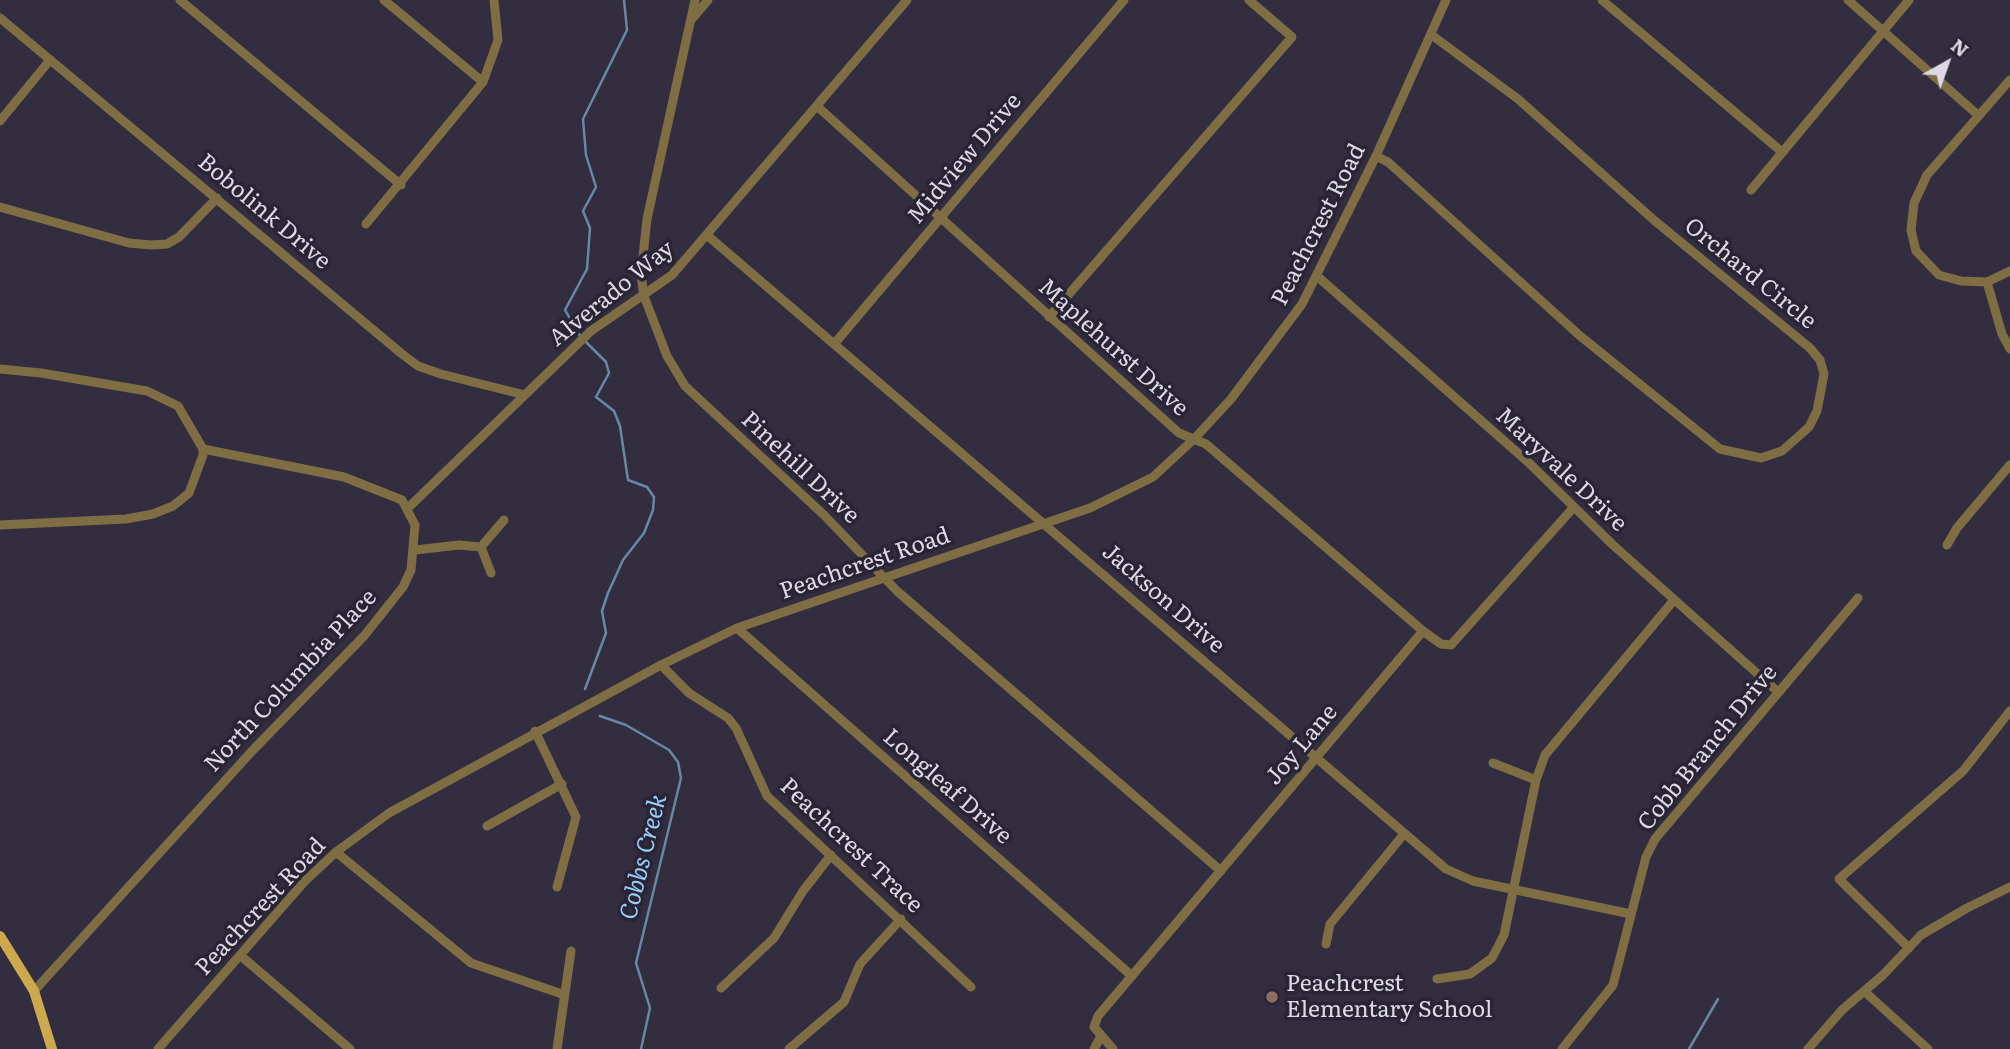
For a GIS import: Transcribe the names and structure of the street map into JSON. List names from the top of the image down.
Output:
{
  "streets": {
    "street": [
      "Midview Drive",
      "Bobolink Drive",
      "Peachcrest Road",
      "Orchard Circle",
      "Alverado Way",
      "Maplehurst Drive",
      "Pinehill Drive",
      "Maryvale Drive",
      "Jackson Drive",
      "North Columbia Place",
      "Joy Lane",
      "Cobb Branch Drive",
      "Longleaf Drive",
      "Peachcrest Trace"
    ]
  },
  "crossings": [
    ["Midview Drive", "Maplehurst Drive"],
    ["Midview Drive", "Jackson Drive"],
    ["Bobolink Drive", "Alverado Way"],
    ["Peachcrest Road", "Orchard Circle"],
    ["Peachcrest Road", "Maplehurst Drive"],
    ["Peachcrest Road", "Pinehill Drive"],
    ["Peachcrest Road", "Maryvale Drive"],
    ["Peachcrest Road", "Jackson Drive"],
    ["Peachcrest Road", "Longleaf Drive"],
    ["Peachcrest Road", "Peachcrest Trace"],
    ["Alverado Way", "Maplehurst Drive"],
    ["Alverado Way", "Pinehill Drive"],
    ["Alverado Way", "Jackson Drive"],
    ["Alverado Way", "North Columbia Place"],
    ["Maplehurst Drive", "Joy Lane"],
    ["Pinehill Drive", "Joy Lane"],
    ["Maryvale Drive", "Cobb Branch Drive"],
    ["Jackson Drive", "Joy Lane"],
    ["Jackson Drive", "Cobb Branch Drive"],
    ["Joy Lane", "Longleaf Drive"]
  ],
  "water": ["Cobbs Creek"],
  "places": ["Peachcrest Elementary School"],
  "north": "top right"
}
